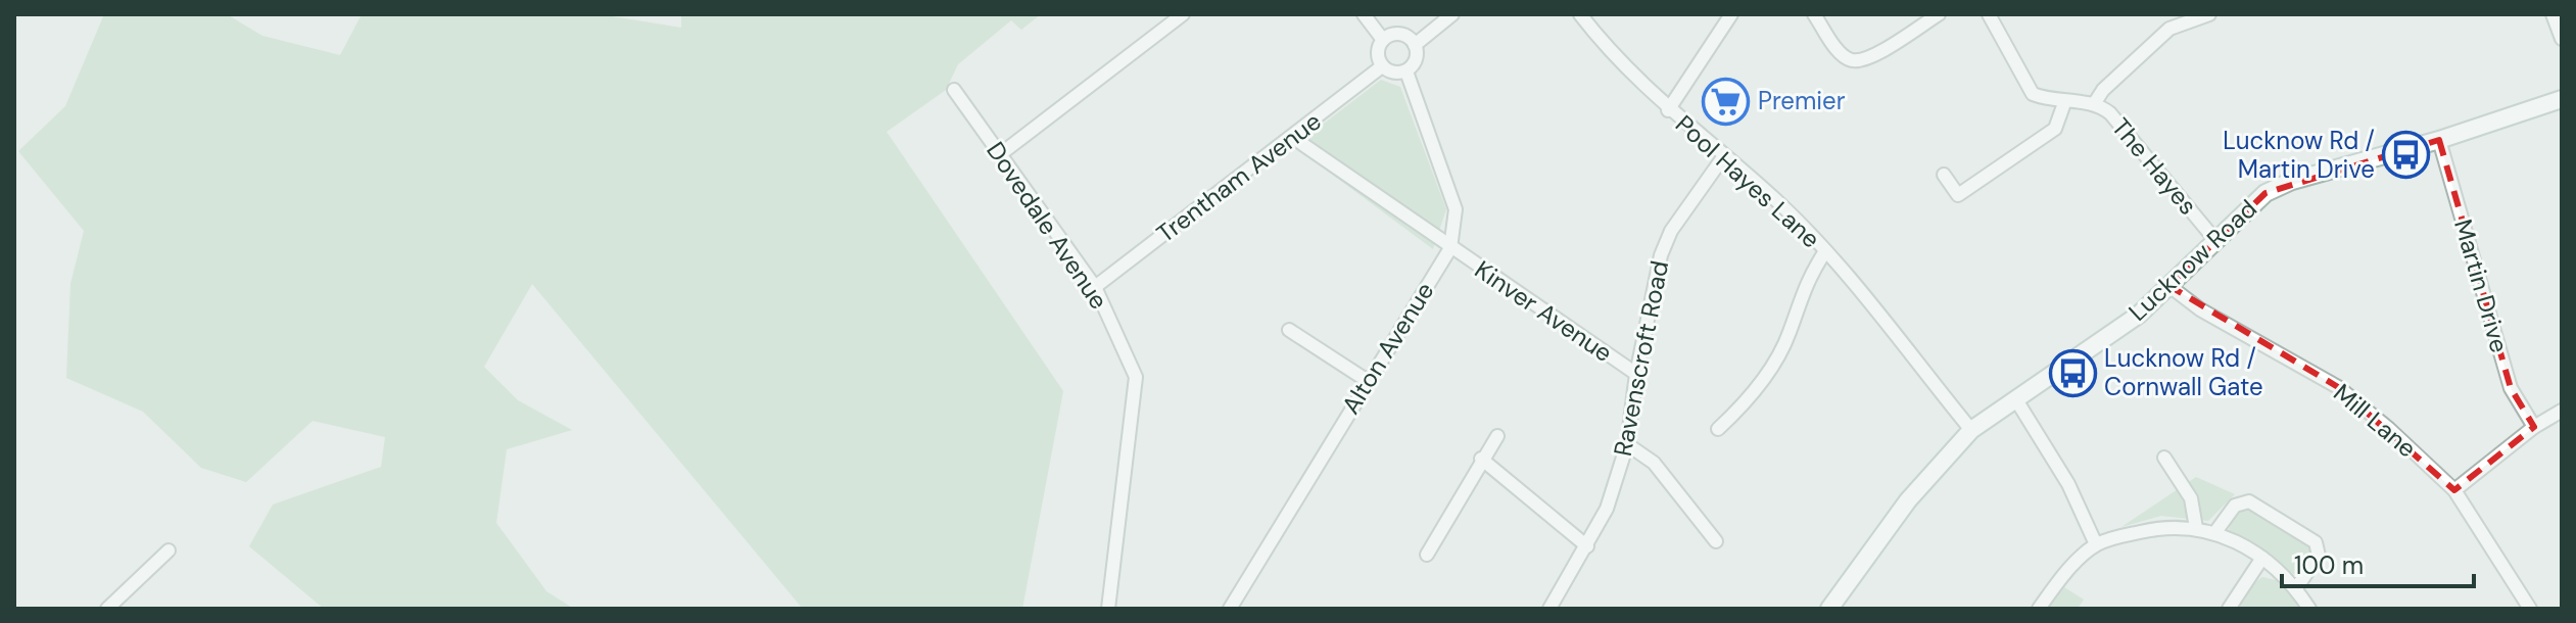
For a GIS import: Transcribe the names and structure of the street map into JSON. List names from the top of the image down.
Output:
{
  "streets": {
    "street": [
      "The Hayes",
      "Trentham Avenue",
      "Pool Hayes Lane",
      "Dovedale Avenue",
      "Lucknow Road",
      "Martin Drive",
      "Kinver Avenue",
      "Alton Avenue",
      "Ravenscroft Road",
      "Mill Lane"
    ]
  },
  "crossings": [
    ["The Hayes", "Lucknow Road"],
    ["Trentham Avenue", "Dovedale Avenue"],
    ["Trentham Avenue", "Kinver Avenue"],
    ["Trentham Avenue", "Alton Avenue"],
    ["Pool Hayes Lane", "Lucknow Road"],
    ["Pool Hayes Lane", "Ravenscroft Road"],
    ["Lucknow Road", "Martin Drive"],
    ["Lucknow Road", "Mill Lane"],
    ["Kinver Avenue", "Alton Avenue"],
    ["Kinver Avenue", "Ravenscroft Road"]
  ],
  "places": {
    "supermarket": ["Premier"],
    "bus stop": ["Lucknow Rd / Martin Drive", "Lucknow Rd / Cornwall Gate"]
  },
  "scale_bar": "100 m"
}
